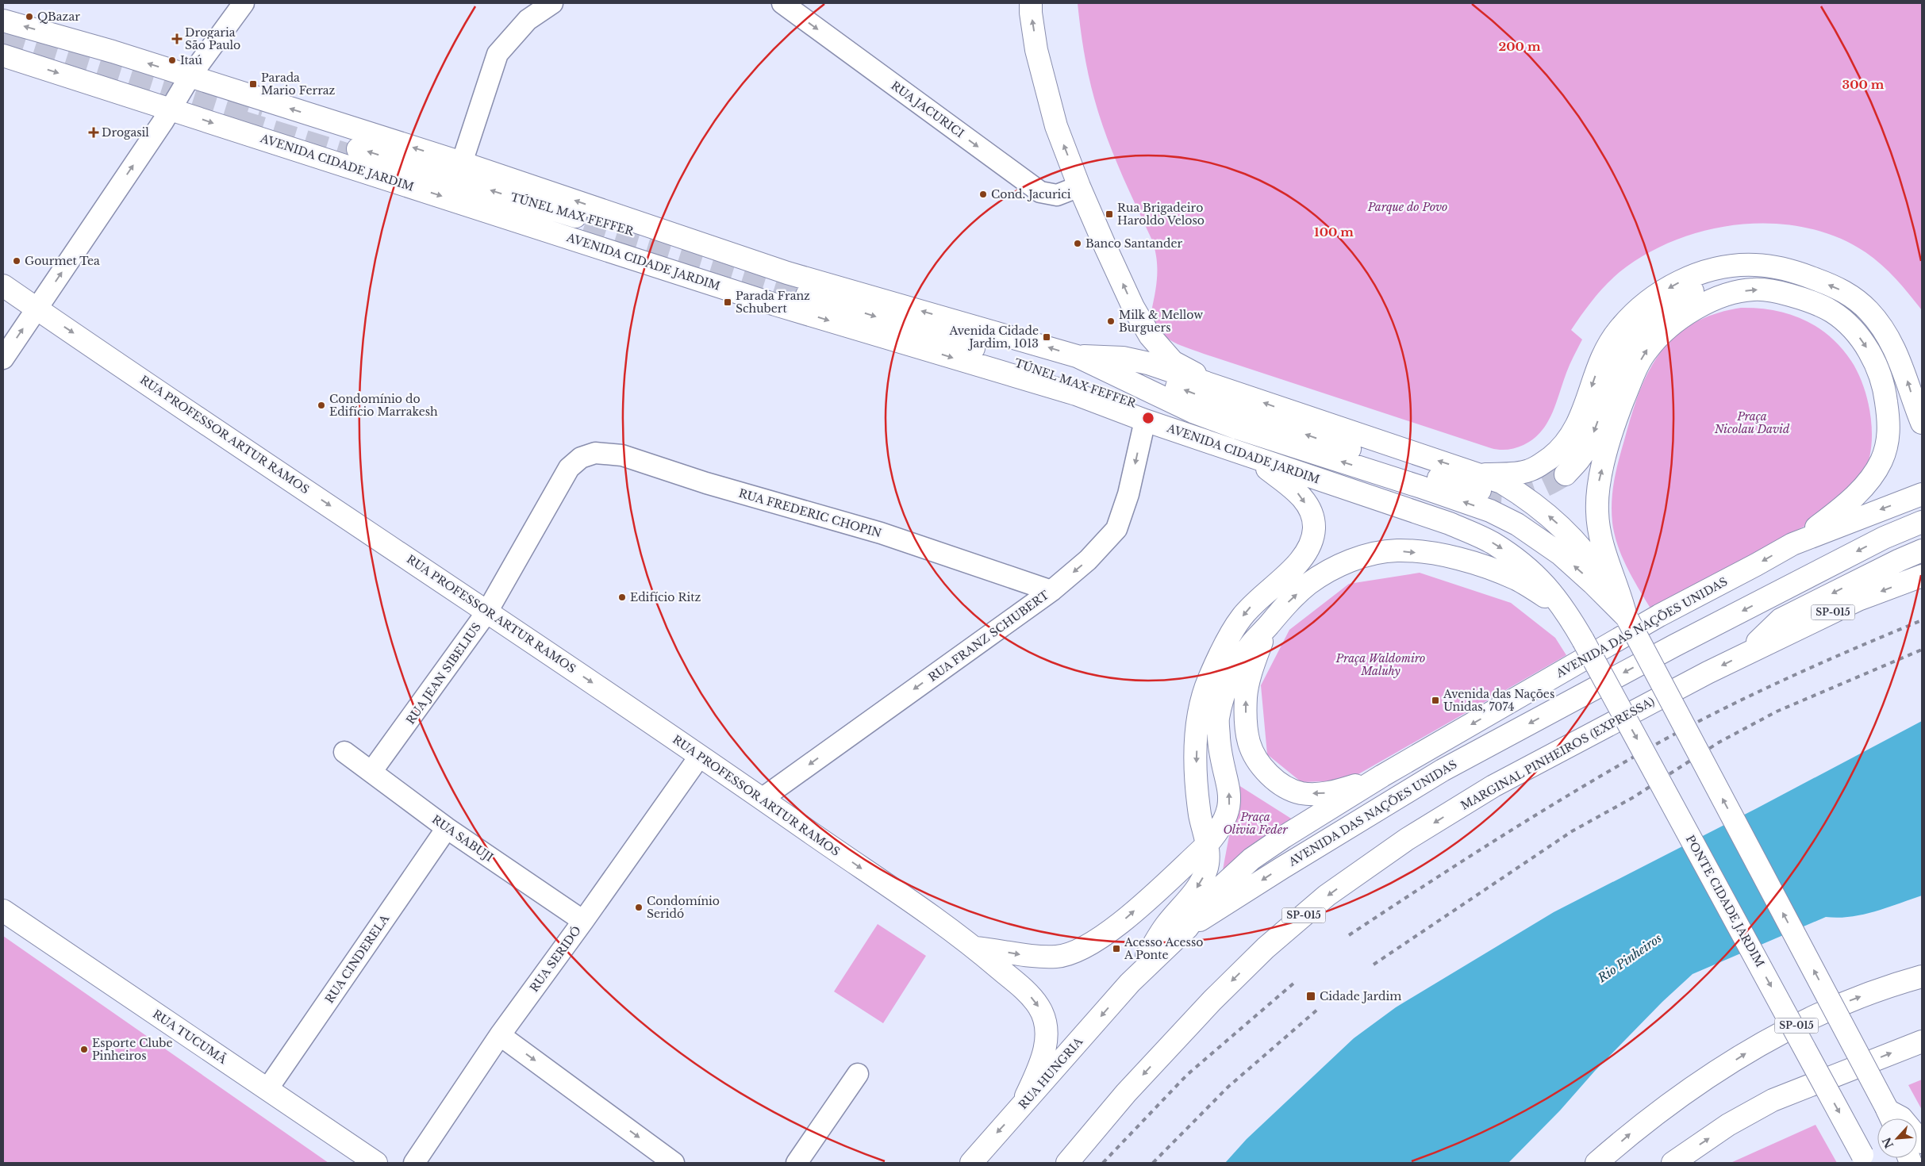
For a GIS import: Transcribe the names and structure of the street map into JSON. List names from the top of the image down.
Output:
{
  "streets": {
    "main road": [
      "AVENIDA CIDADE JARDIM",
      "TÚNEL MAX FEFFER",
      "RUA PROFESSOR ARTUR RAMOS",
      "SP-015",
      "AVENIDA DAS NAÇÕES UNIDAS",
      "MARGINAL PINHEIROS (EXPRESSA)",
      "PONTE CIDADE JARDIM",
      "RUA TUCUMÃ",
      "RUA HUNGRIA"
    ],
    "street": [
      "RUA JACURICI",
      "RUA FREDERIC CHOPIN",
      "RUA FRANZ SCHUBERT",
      "RUA JEAN SIBELIUS",
      "RUA SABUJI",
      "RUA CINDERELA",
      "RUA SERIDÓ"
    ]
  },
  "crossings": [
    ["AVENIDA CIDADE JARDIM", "TÚNEL MAX FEFFER"],
    ["AVENIDA CIDADE JARDIM", "RUA PROFESSOR ARTUR RAMOS"],
    ["AVENIDA CIDADE JARDIM", "RUA FRANZ SCHUBERT"],
    ["AVENIDA CIDADE JARDIM", "PONTE CIDADE JARDIM"],
    ["RUA PROFESSOR ARTUR RAMOS", "RUA FRANZ SCHUBERT"],
    ["RUA PROFESSOR ARTUR RAMOS", "RUA JEAN SIBELIUS"],
    ["RUA PROFESSOR ARTUR RAMOS", "RUA SERIDÓ"],
    ["RUA PROFESSOR ARTUR RAMOS", "RUA HUNGRIA"],
    ["RUA FREDERIC CHOPIN", "RUA FRANZ SCHUBERT"],
    ["RUA FREDERIC CHOPIN", "RUA JEAN SIBELIUS"],
    ["AVENIDA DAS NAÇÕES UNIDAS", "RUA HUNGRIA"],
    ["RUA JEAN SIBELIUS", "RUA SABUJI"],
    ["RUA SABUJI", "RUA CINDERELA"],
    ["RUA SABUJI", "RUA SERIDÓ"],
    ["RUA CINDERELA", "RUA TUCUMÃ"]
  ],
  "one_way": [
    "RUA JACURICI",
    "RUA FRANZ SCHUBERT",
    "MARGINAL PINHEIROS (EXPRESSA)",
    "RUA HUNGRIA"
  ],
  "water": ["Rio Pinheiros"],
  "parks": [
    "Parque do Povo",
    "Praça Nicolau David",
    "Praça Waldomiro Maluhy",
    "Praça Olivia Feder"
  ],
  "places": {
    "other": [
      "QBazar",
      "Itaú",
      "Cond. Jacurici",
      "Banco Santander",
      "Gourmet Tea",
      "Milk & Mellow Burguers",
      "Condomínio do Edifício Marrakesh",
      "Edifício Ritz",
      "Condomínio Seridó",
      "Esporte Clube Pinheiros"
    ],
    "health": ["Drogaria São Paulo", "Drogasil"],
    "transit": [
      "Parada Mario Ferraz",
      "Rua Brigadeiro Haroldo Veloso",
      "Parada Franz Schubert",
      "Avenida Cidade Jardim, 1013",
      "Avenida das Nações Unidas, 7074",
      "Acesso Acesso A Ponte",
      "Cidade Jardim"
    ]
  },
  "north": "bottom left",
  "rings": ["200 m", "300 m", "100 m"]
}
